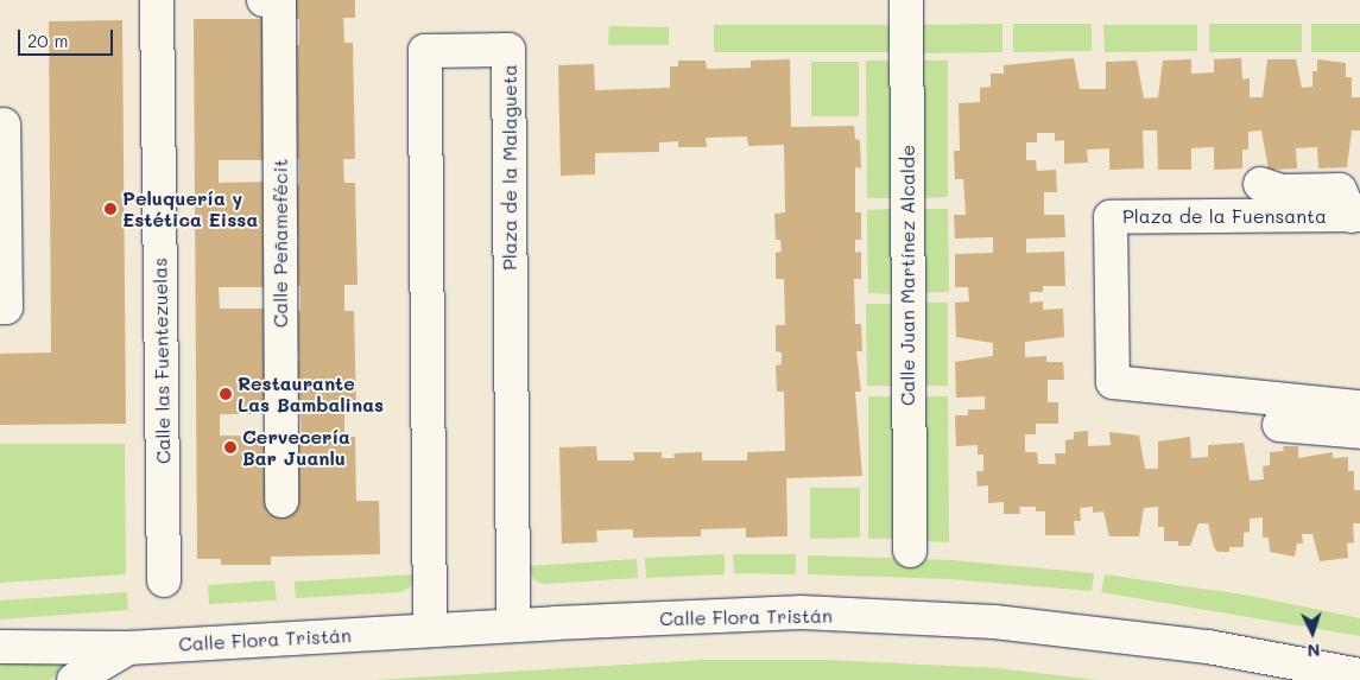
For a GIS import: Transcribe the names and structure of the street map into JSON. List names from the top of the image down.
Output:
{
  "streets": {
    "street": [
      "Plaza de la Malagueta",
      "Plaza de la Fuensanta",
      "Calle Peñamefécit",
      "Calle Juan Martínez Alcalde",
      "Calle las Fuentezuelas",
      "Calle Flora Tristán"
    ]
  },
  "crossings": [
    ["Plaza de la Malagueta", "Calle Flora Tristán"]
  ],
  "places": ["Peluquería y Estética Eissa", "Restaurante Las Bambalinas", "Cervecería Bar Juanlu"],
  "scale_bar": "20 m",
  "north": "bottom"
}
